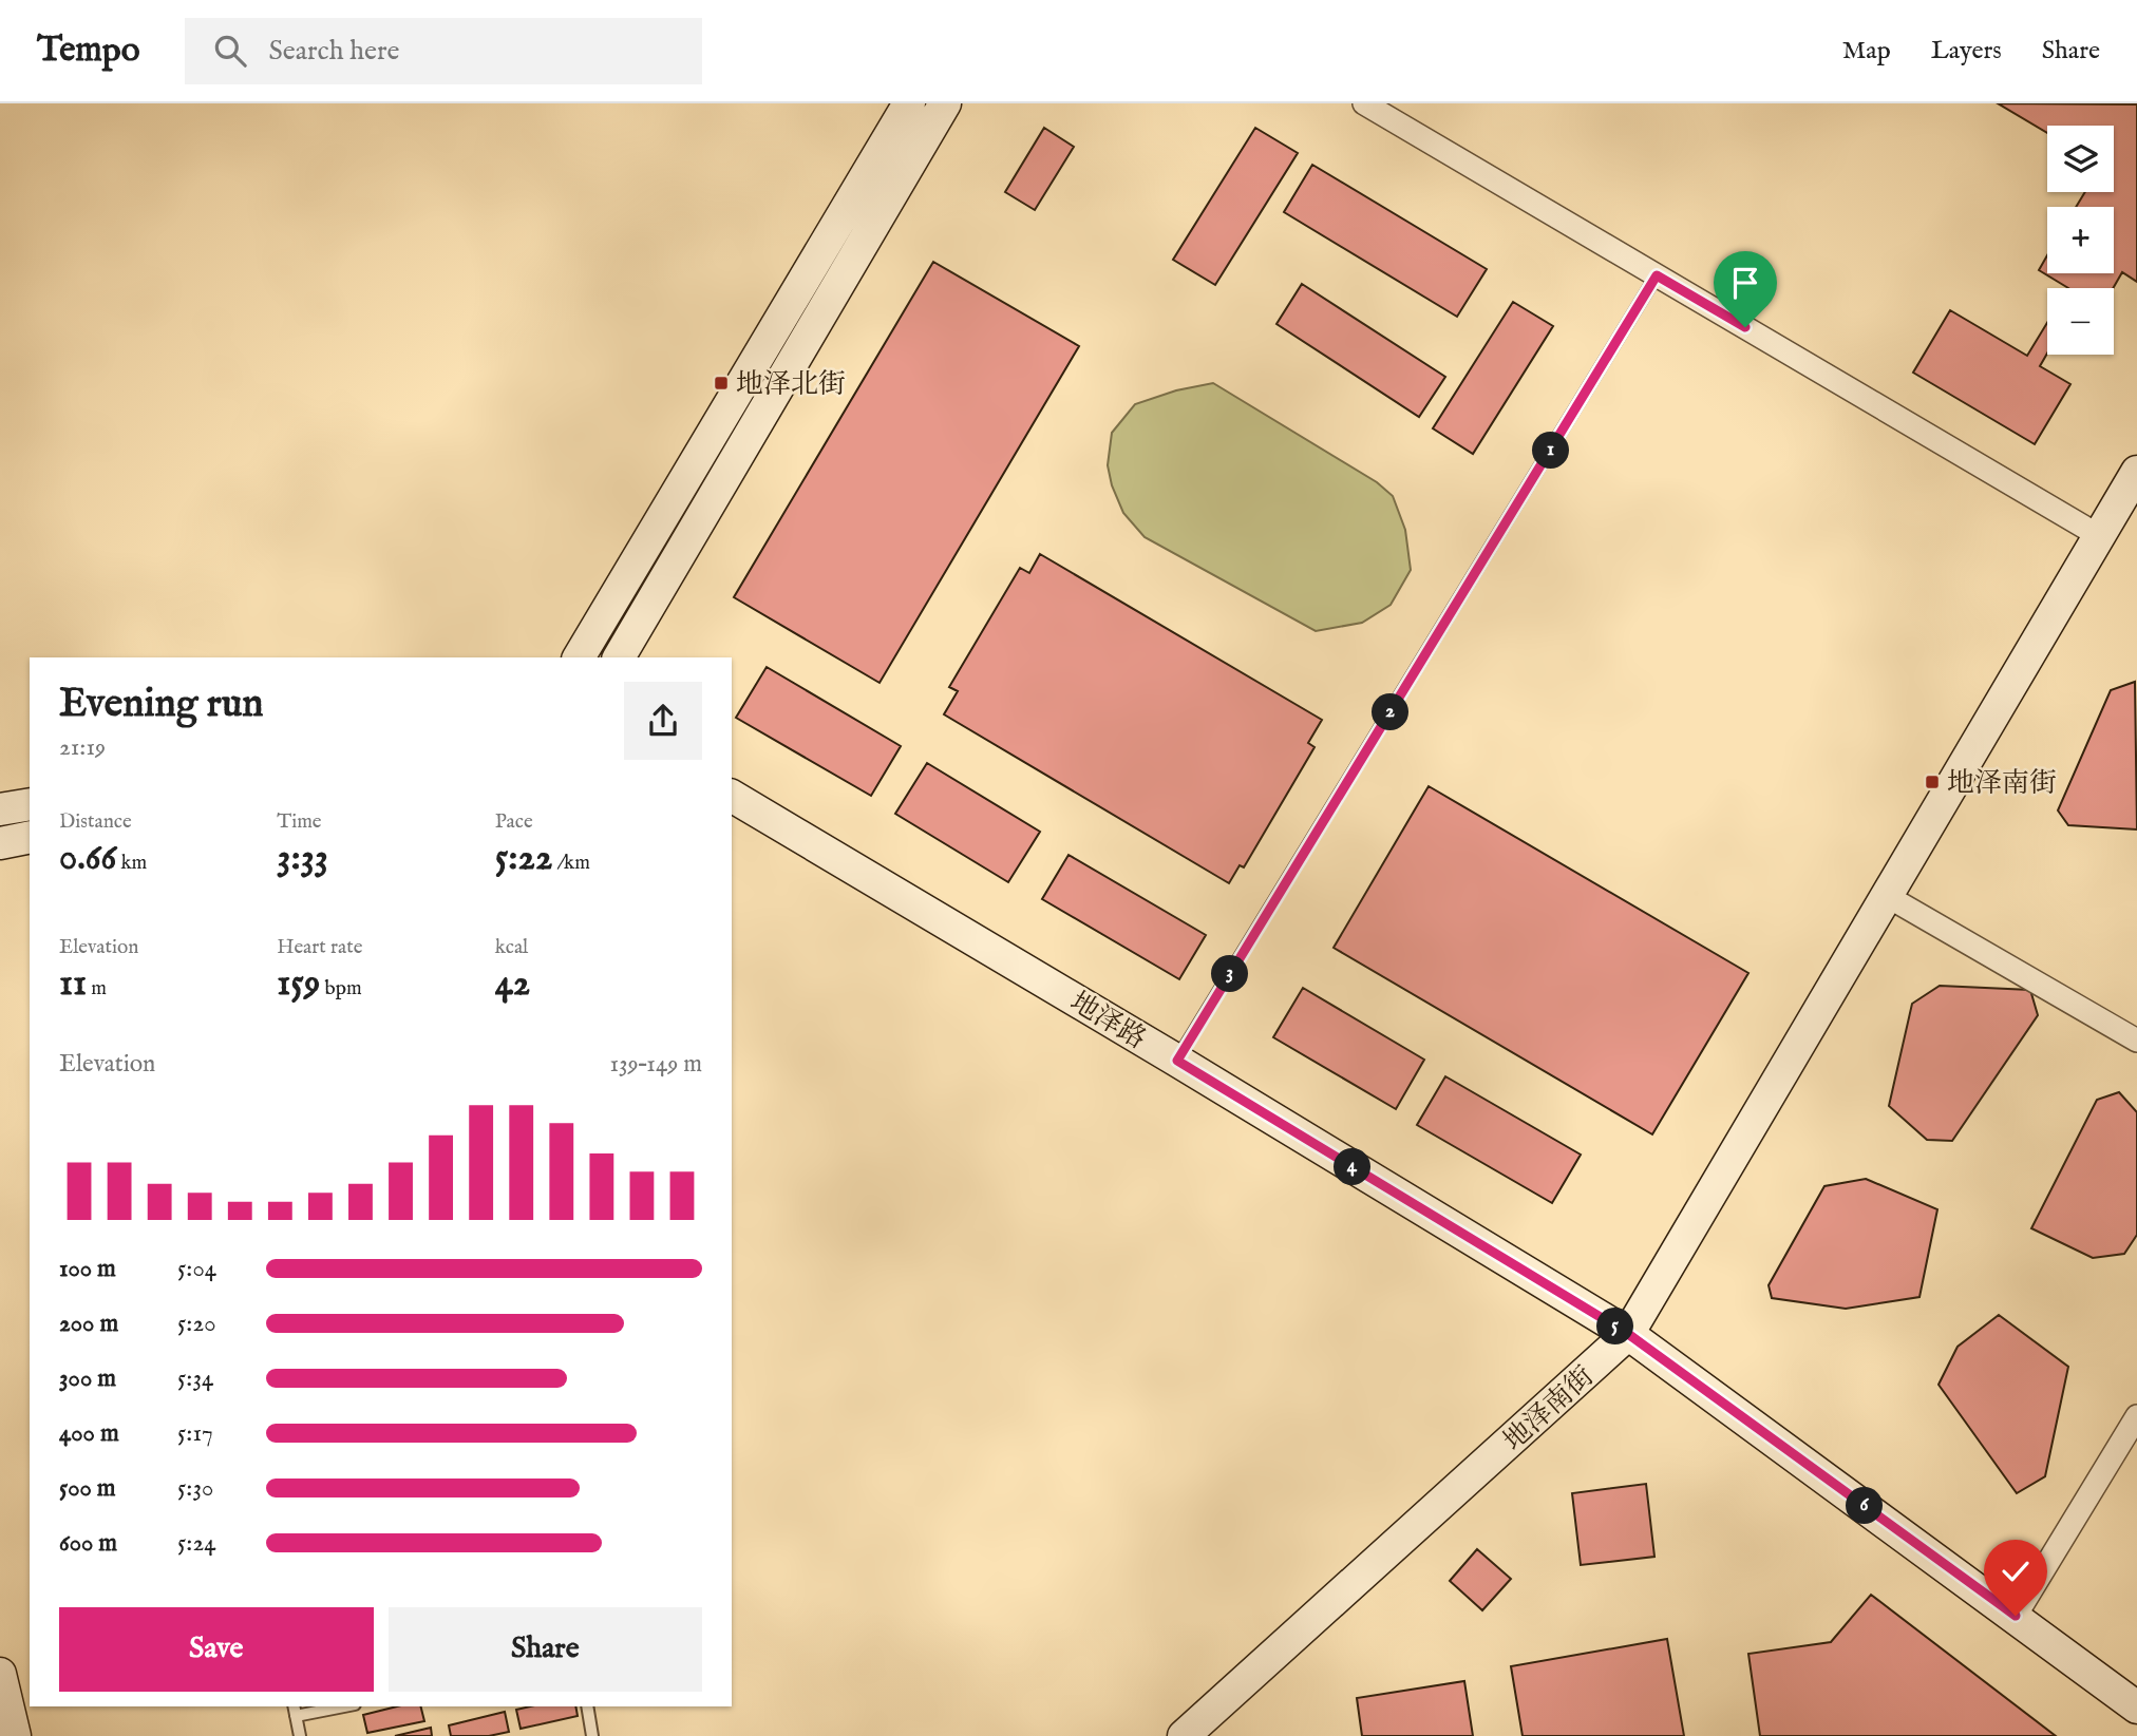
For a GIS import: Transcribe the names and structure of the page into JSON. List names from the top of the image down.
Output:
{
  "streets": {
    "street": ["地泽路", "地泽南街"]
  },
  "crossings": [
    ["地泽路", "地泽南街"]
  ],
  "places": {
    "transit": ["地泽北街", "地泽南街"]
  },
  "page": {
    "header": "Tempo",
    "search": "Search here",
    "nav": ["Map", "Layers", "Share"],
    "map_buttons": ["+", "−"],
    "pins": [
      "1",
      "2",
      "3",
      "4",
      "5",
      "6"
    ],
    "heading": ["Evening run", "21:19"],
    "stats": [
      ["Distance", "0.66 km"],
      ["Time", "3:33"],
      ["Pace", "5:22 /km"],
      ["Elevation", "11 m"],
      ["Heart rate", "159 bpm"],
      ["kcal", "42"]
    ],
    "chart": ["Elevation", "139–149 m"],
    "list": [
      {
        "name": "100 m",
        "note": "5:04"
      },
      {
        "name": "200 m",
        "note": "5:20"
      },
      {
        "name": "300 m",
        "note": "5:34"
      },
      {
        "name": "400 m",
        "note": "5:17"
      },
      {
        "name": "500 m",
        "note": "5:30"
      },
      {
        "name": "600 m",
        "note": "5:24"
      }
    ],
    "buttons": ["Save", "Share"]
  }
}
